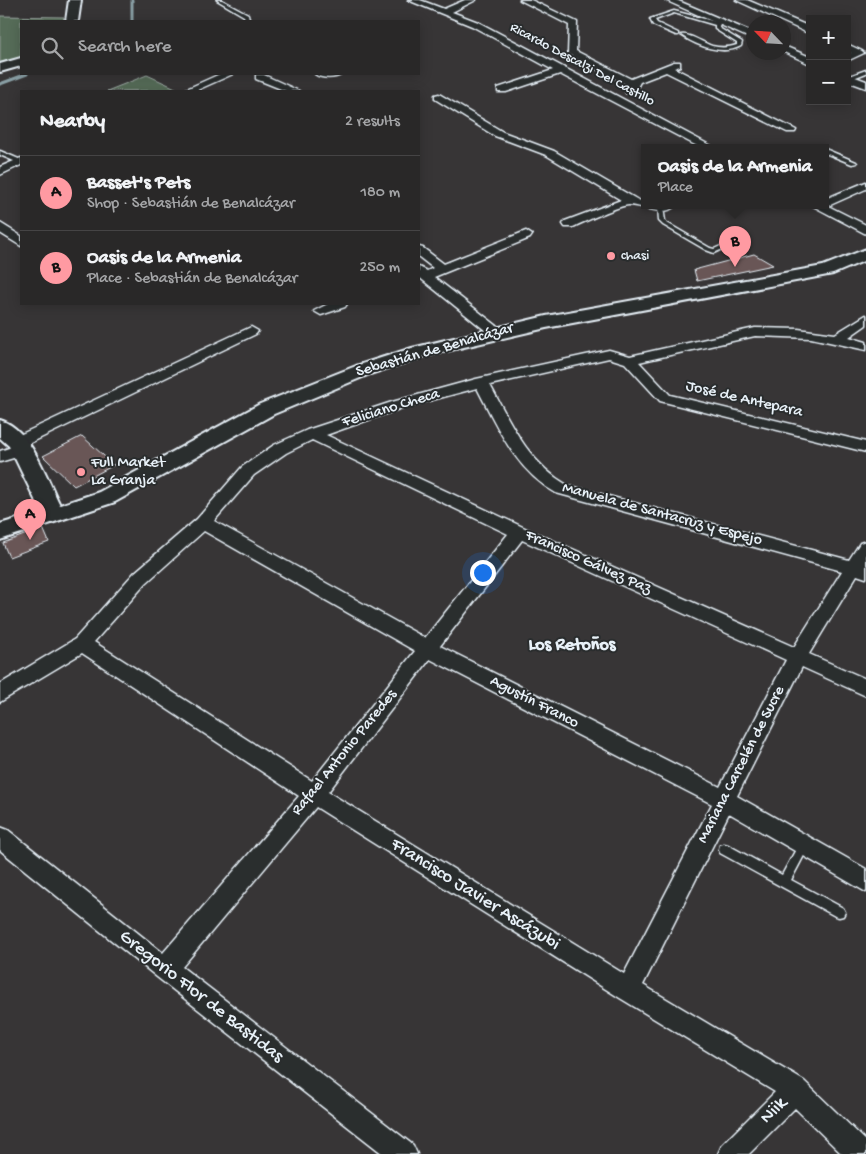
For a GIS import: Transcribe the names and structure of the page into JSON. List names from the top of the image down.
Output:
{
  "streets": {
    "main road": ["Sebastián de Benalcázar"],
    "street": [
      "Ricardo Descalzi Del Castillo",
      "José de Antepara",
      "Feliciano Checa",
      "Manuela de Santacruz y Espejo",
      "Francisco Gálvez Paz",
      "Agustín Franco",
      "Rafael Antonio Paredes",
      "Mariana Carcelén de Sucre",
      "Francisco Javier Ascázubi",
      "Gregorio Flor de Bastidas",
      "Niik"
    ]
  },
  "crossings": [
    ["José de Antepara", "Feliciano Checa"],
    ["Feliciano Checa", "Manuela de Santacruz y Espejo"],
    ["Feliciano Checa", "Francisco Gálvez Paz"],
    ["Feliciano Checa", "Agustín Franco"],
    ["Feliciano Checa", "Francisco Javier Ascázubi"],
    ["Manuela de Santacruz y Espejo", "Mariana Carcelén de Sucre"],
    ["Francisco Gálvez Paz", "Rafael Antonio Paredes"],
    ["Francisco Gálvez Paz", "Mariana Carcelén de Sucre"],
    ["Agustín Franco", "Rafael Antonio Paredes"],
    ["Agustín Franco", "Mariana Carcelén de Sucre"],
    ["Rafael Antonio Paredes", "Francisco Javier Ascázubi"],
    ["Rafael Antonio Paredes", "Gregorio Flor de Bastidas"],
    ["Mariana Carcelén de Sucre", "Francisco Javier Ascázubi"],
    ["Francisco Javier Ascázubi", "Niik"]
  ],
  "districts": ["Los Retoños"],
  "places": ["chasi", "Full Market La Granja"],
  "north": "top left",
  "page": {
    "map_buttons": ["+", "−"],
    "search": "Search here",
    "heading": ["Nearby", "2 results"],
    "popup": ["Oasis de la Armenia", "Place"],
    "list": [
      {
        "mark": "A",
        "name": "Basset's Pets",
        "note": "Shop · Sebastián de Benalcázar",
        "value": "180 m"
      },
      {
        "mark": "B",
        "name": "Oasis de la Armenia",
        "note": "Place · Sebastián de Benalcázar",
        "value": "250 m"
      }
    ],
    "pins": ["B", "A"]
  }
}
